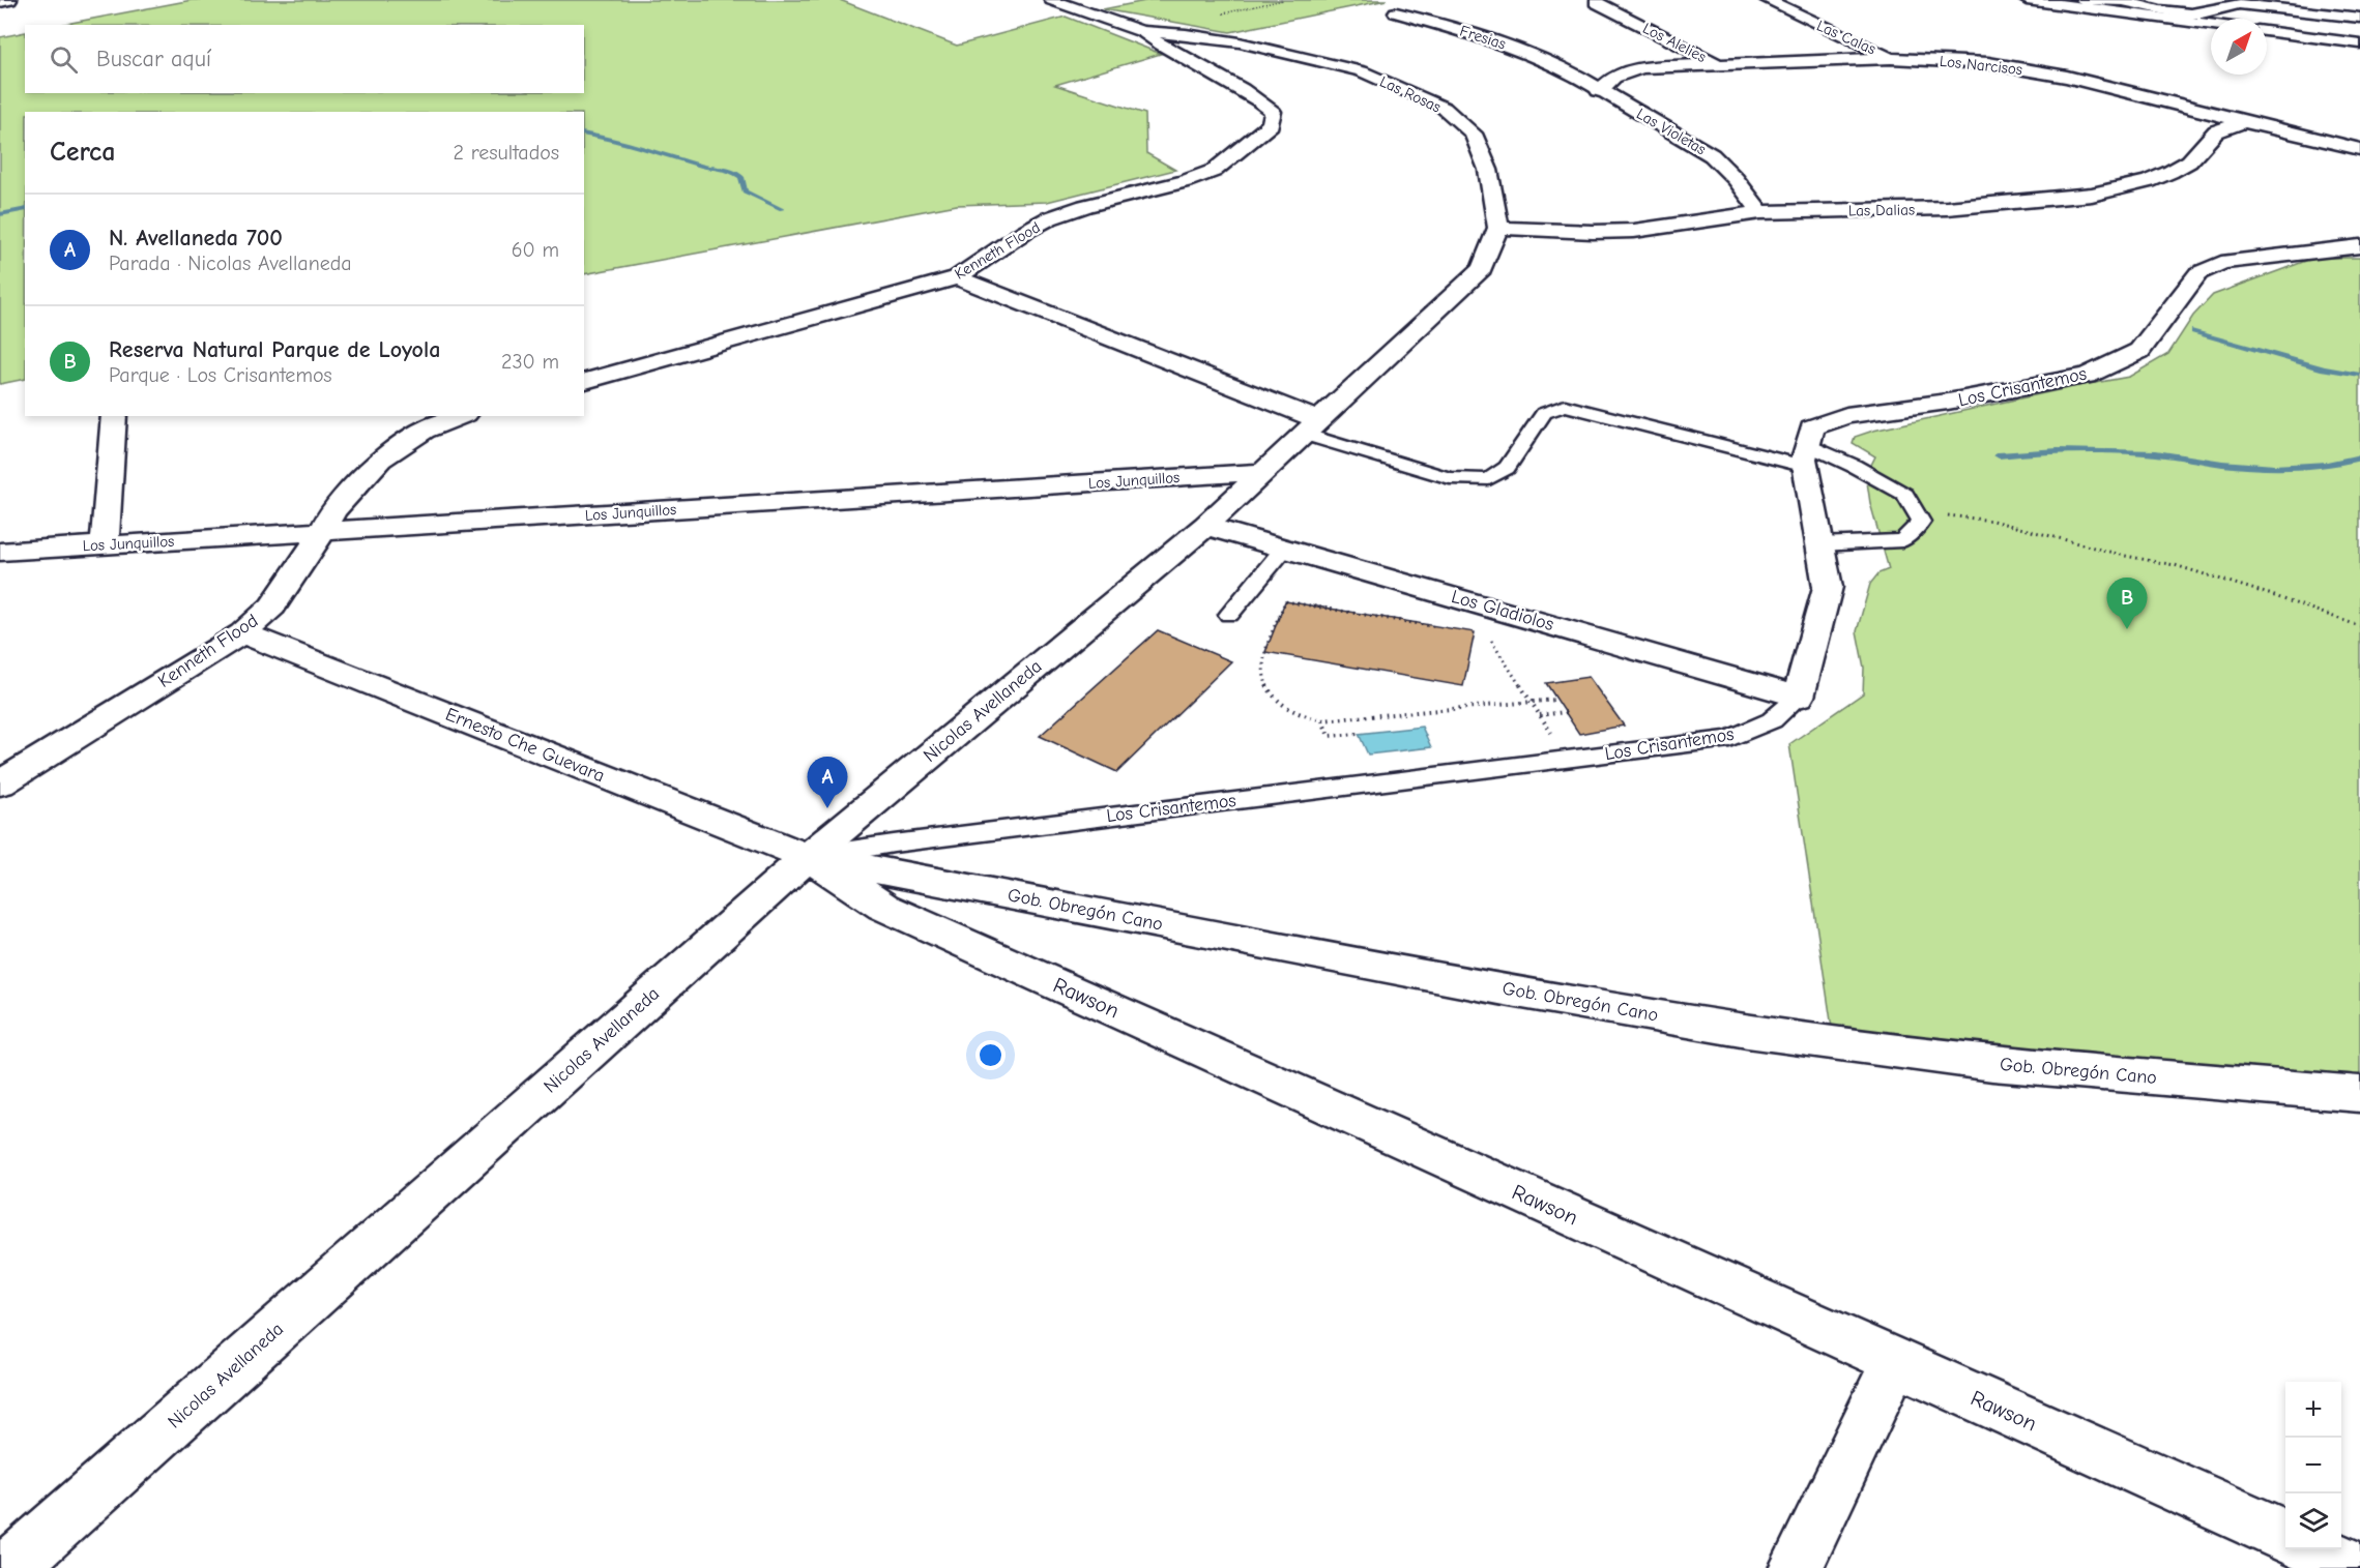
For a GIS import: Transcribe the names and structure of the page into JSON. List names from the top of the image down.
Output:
{
  "streets": {
    "street": [
      "Fresias",
      "Las Calas",
      "Los Alelies",
      "Los Narcisos",
      "Las Rosas",
      "Las Violetas",
      "Las Dalias",
      "Kenneth Flood",
      "Los Crisantemos",
      "Los Junquillos",
      "Los Gladiolos",
      "Nicolas Avellaneda",
      "Ernesto Che Guevara",
      "Gob. Obregón Cano",
      "Rawson"
    ]
  },
  "crossings": [
    ["Fresias", "Las Violetas"],
    ["Las Calas", "Los Narcisos"],
    ["Los Alelies", "Los Narcisos"],
    ["Los Narcisos", "Las Violetas"],
    ["Los Narcisos", "Las Dalias"],
    ["Las Rosas", "Las Dalias"],
    ["Las Rosas", "Kenneth Flood"],
    ["Las Violetas", "Las Dalias"],
    ["Kenneth Flood", "Los Junquillos"],
    ["Kenneth Flood", "Ernesto Che Guevara"],
    ["Los Crisantemos", "Los Gladiolos"],
    ["Los Crisantemos", "Nicolas Avellaneda"],
    ["Los Crisantemos", "Ernesto Che Guevara"],
    ["Los Crisantemos", "Gob. Obregón Cano"],
    ["Los Crisantemos", "Rawson"],
    ["Los Gladiolos", "Nicolas Avellaneda"],
    ["Nicolas Avellaneda", "Ernesto Che Guevara"],
    ["Nicolas Avellaneda", "Gob. Obregón Cano"],
    ["Nicolas Avellaneda", "Rawson"],
    ["Ernesto Che Guevara", "Gob. Obregón Cano"],
    ["Ernesto Che Guevara", "Rawson"],
    ["Gob. Obregón Cano", "Rawson"]
  ],
  "north": "top right",
  "page": {
    "search": "Buscar aquí",
    "heading": ["Cerca", "2 resultados"],
    "list": [
      {
        "mark": "A",
        "name": "N. Avellaneda 700",
        "note": "Parada · Nicolas Avellaneda",
        "value": "60 m"
      },
      {
        "mark": "B",
        "name": "Reserva Natural Parque de Loyola",
        "note": "Parque · Los Crisantemos",
        "value": "230 m"
      }
    ],
    "pins": ["B", "A"],
    "map_buttons": ["+", "−"]
  }
}
